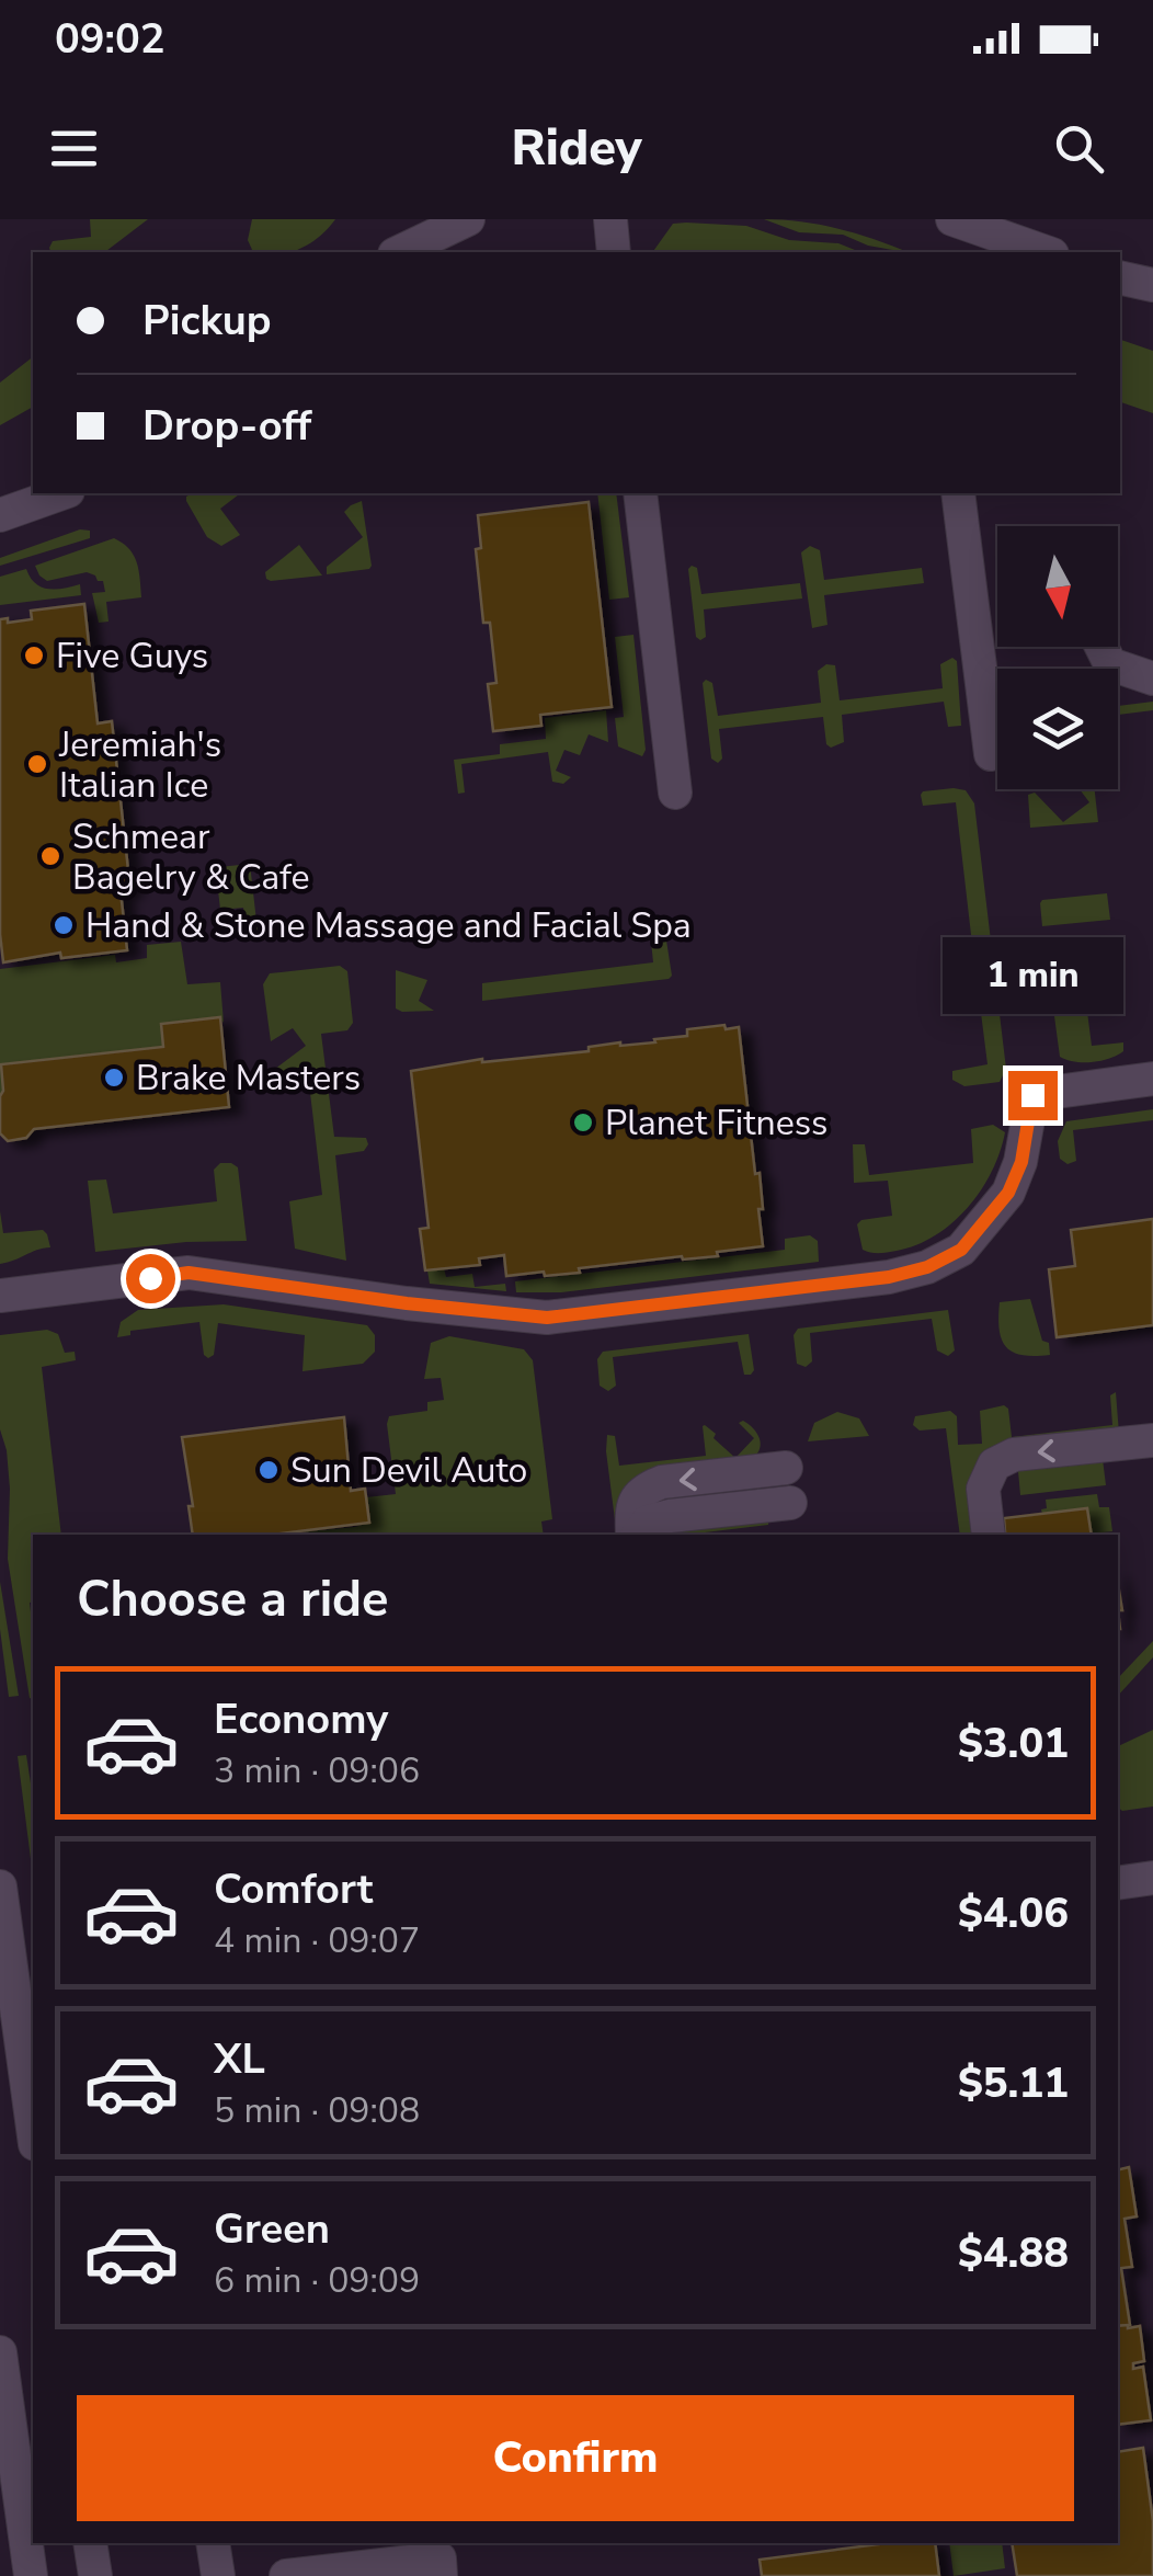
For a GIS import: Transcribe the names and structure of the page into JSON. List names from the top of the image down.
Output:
{
  "places": [
    "Five Guys",
    "Jeremiah's Italian Ice",
    "Schmear Bagelry & Cafe",
    "Hand & Stone Massage and Facial Spa",
    "Brake Masters",
    "Planet Fitness",
    "Sun Devil Auto"
  ],
  "north": "bottom",
  "page": {
    "status": "09:02",
    "header": "Ridey",
    "banner": ["Pickup", "Drop-off"],
    "bubble": "1 min",
    "heading": "Choose a ride",
    "list": [
      {
        "name": "Economy",
        "note": "3 min · 09:06",
        "value": "$3.01"
      },
      {
        "name": "Comfort",
        "note": "4 min · 09:07",
        "value": "$4.06"
      },
      {
        "name": "XL",
        "note": "5 min · 09:08",
        "value": "$5.11"
      },
      {
        "name": "Green",
        "note": "6 min · 09:09",
        "value": "$4.88"
      }
    ],
    "buttons": "Confirm"
  }
}
